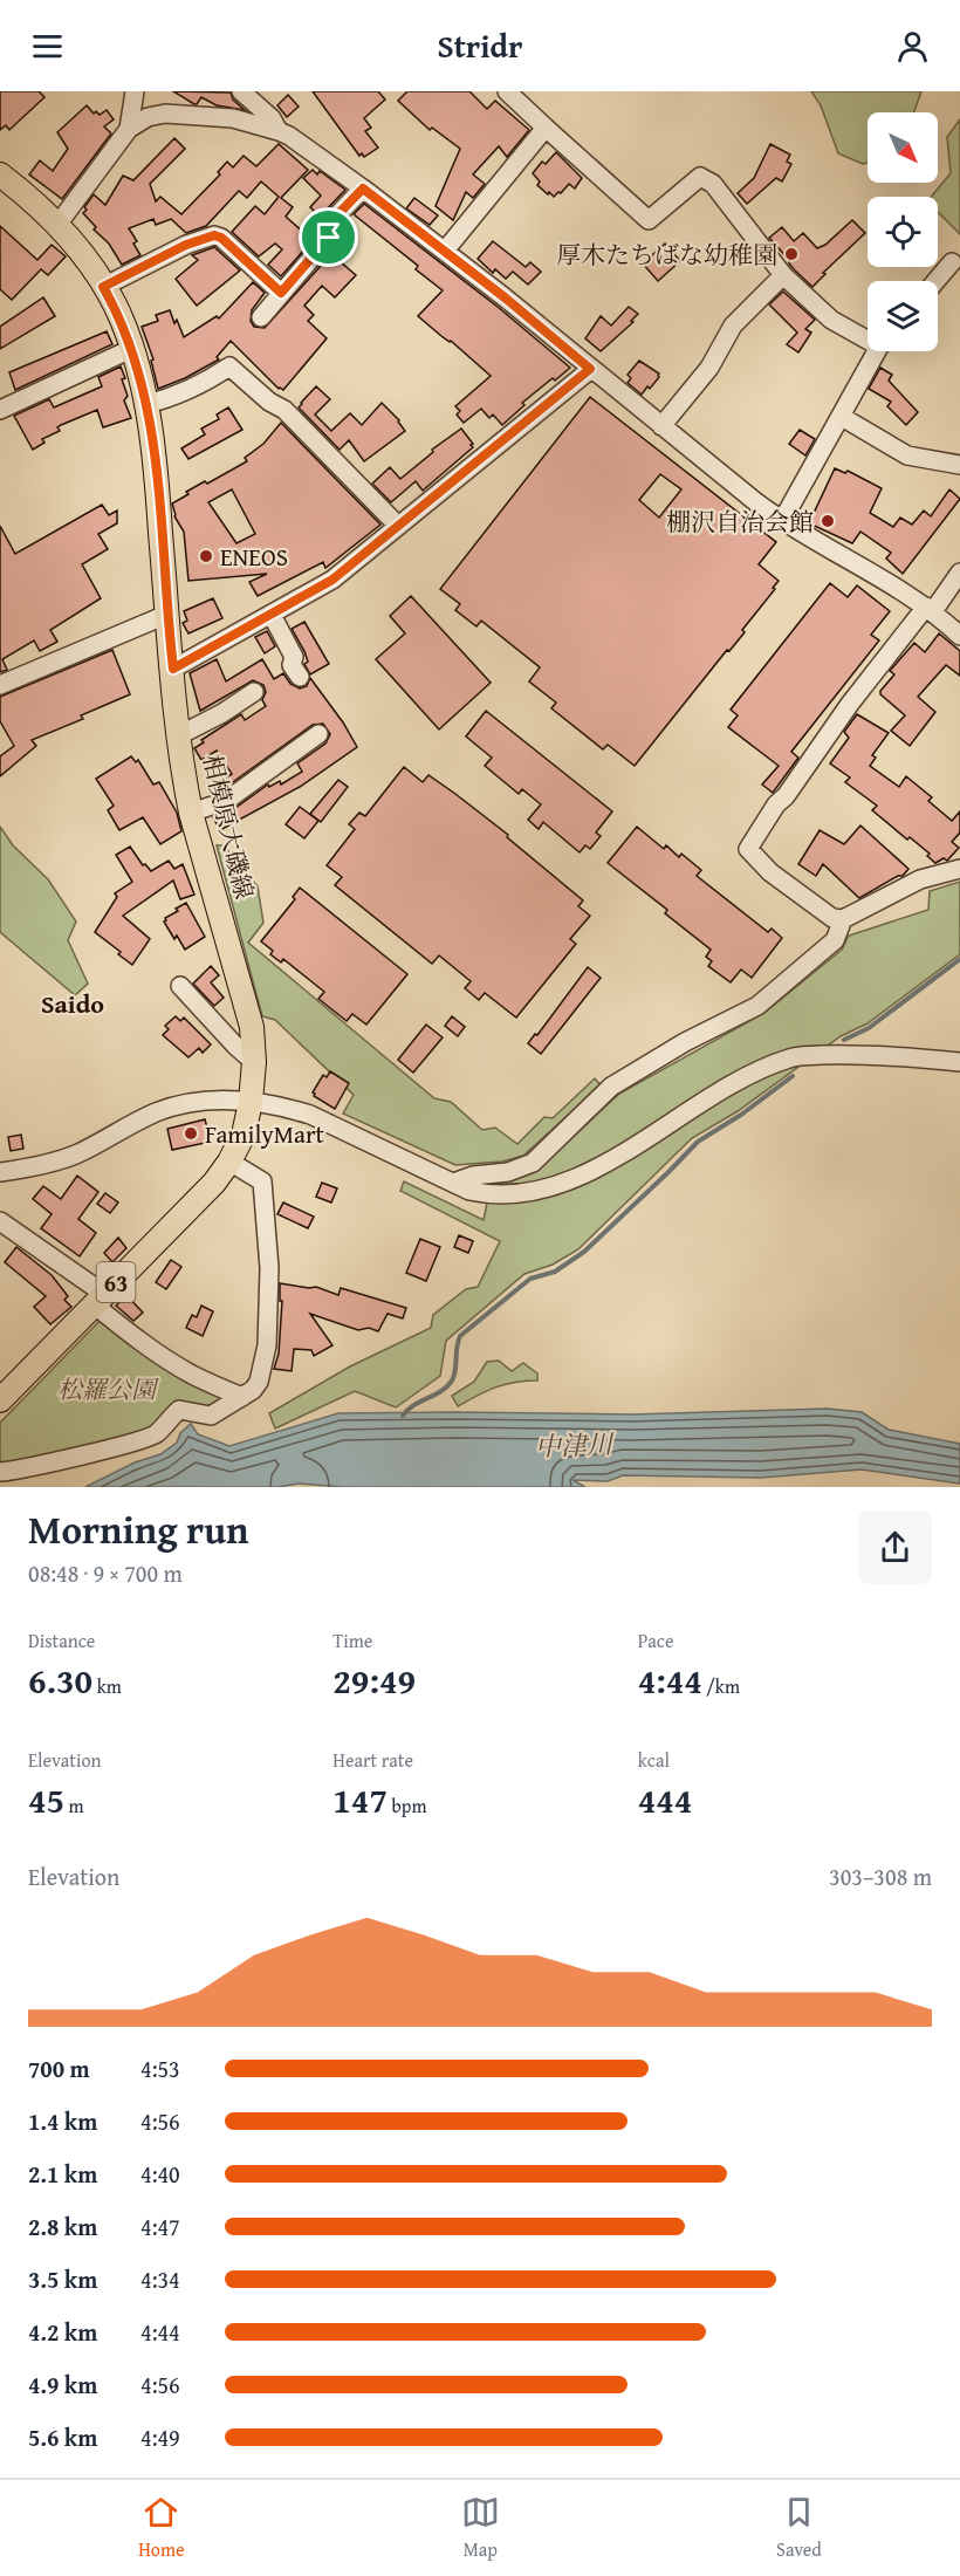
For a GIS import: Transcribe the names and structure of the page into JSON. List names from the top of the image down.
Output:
{
  "streets": {
    "main road": ["相模原大磯線", "63"]
  },
  "districts": ["Saido"],
  "water": ["中津川"],
  "parks": ["松羅公園"],
  "places": [
    "厚木たちばな幼稚園",
    "棚沢自治会館",
    "ENEOS",
    "FamilyMart"
  ],
  "north": "bottom right",
  "page": {
    "header": "Stridr",
    "heading": ["Morning run", "08:48 · 9 × 700 m"],
    "stats": [
      ["Distance", "6.30 km"],
      ["Time", "29:49"],
      ["Pace", "4:44 /km"],
      ["Elevation", "45 m"],
      ["Heart rate", "147 bpm"],
      ["kcal", "444"]
    ],
    "chart": ["Elevation", "303–308 m"],
    "list": [
      {
        "name": "700 m",
        "note": "4:53"
      },
      {
        "name": "1.4 km",
        "note": "4:56"
      },
      {
        "name": "2.1 km",
        "note": "4:40"
      },
      {
        "name": "2.8 km",
        "note": "4:47"
      },
      {
        "name": "3.5 km",
        "note": "4:34"
      },
      {
        "name": "4.2 km",
        "note": "4:44"
      },
      {
        "name": "4.9 km",
        "note": "4:56"
      },
      {
        "name": "5.6 km",
        "note": "4:49"
      }
    ],
    "tabs": ["Home", "Map", "Saved"]
  }
}
